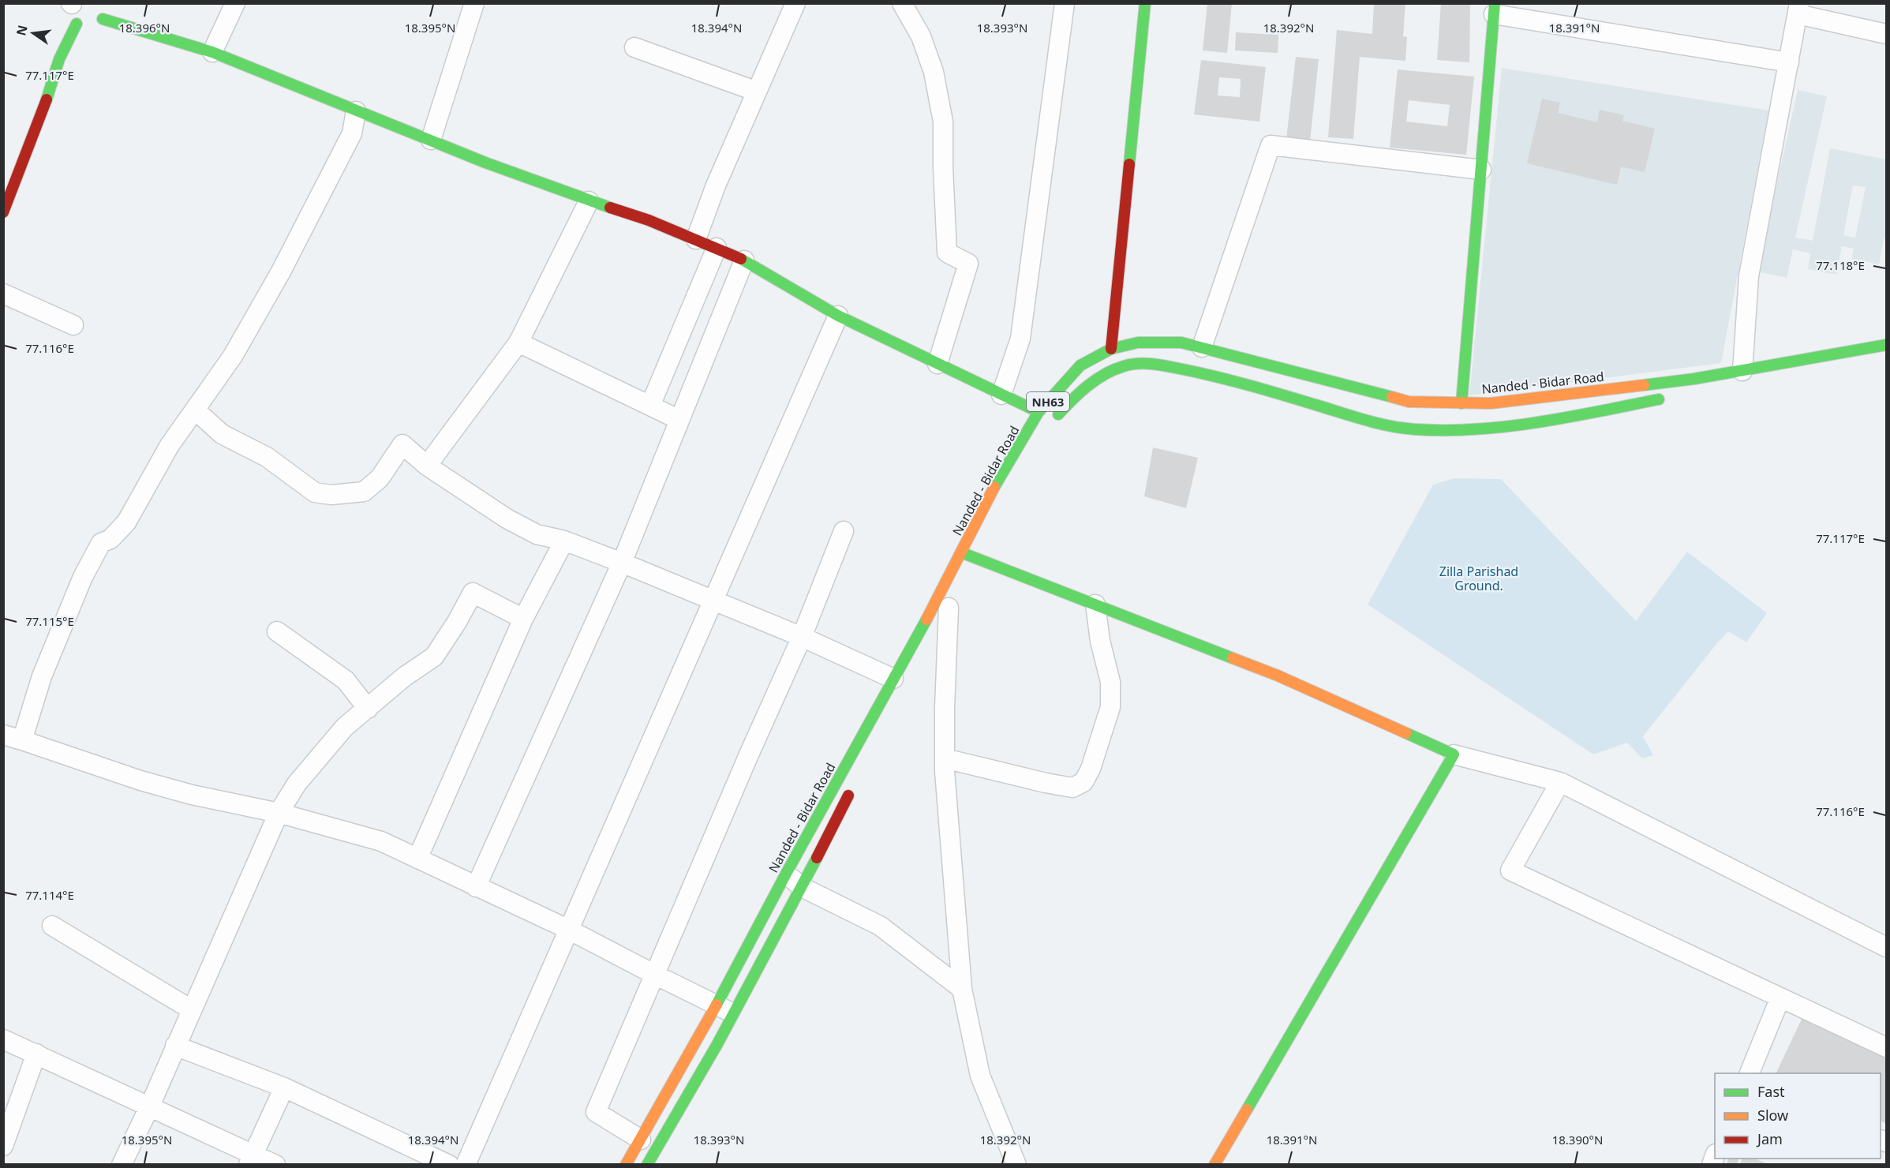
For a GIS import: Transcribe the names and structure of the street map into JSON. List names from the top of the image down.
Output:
{
  "streets": {
    "main road": ["Nanded - Bidar Road", "NH63"]
  },
  "parks": ["Zilla Parishad Ground."],
  "legend": ["Fast", "Slow", "Jam"],
  "north": "left",
  "coordinates": [
    "18.396°N",
    "18.395°N",
    "18.394°N",
    "18.393°N",
    "18.392°N",
    "18.391°N",
    "77.117°E",
    "77.118°E",
    "77.116°E",
    "77.115°E",
    "77.114°E",
    "18.390°N"
  ]
}
